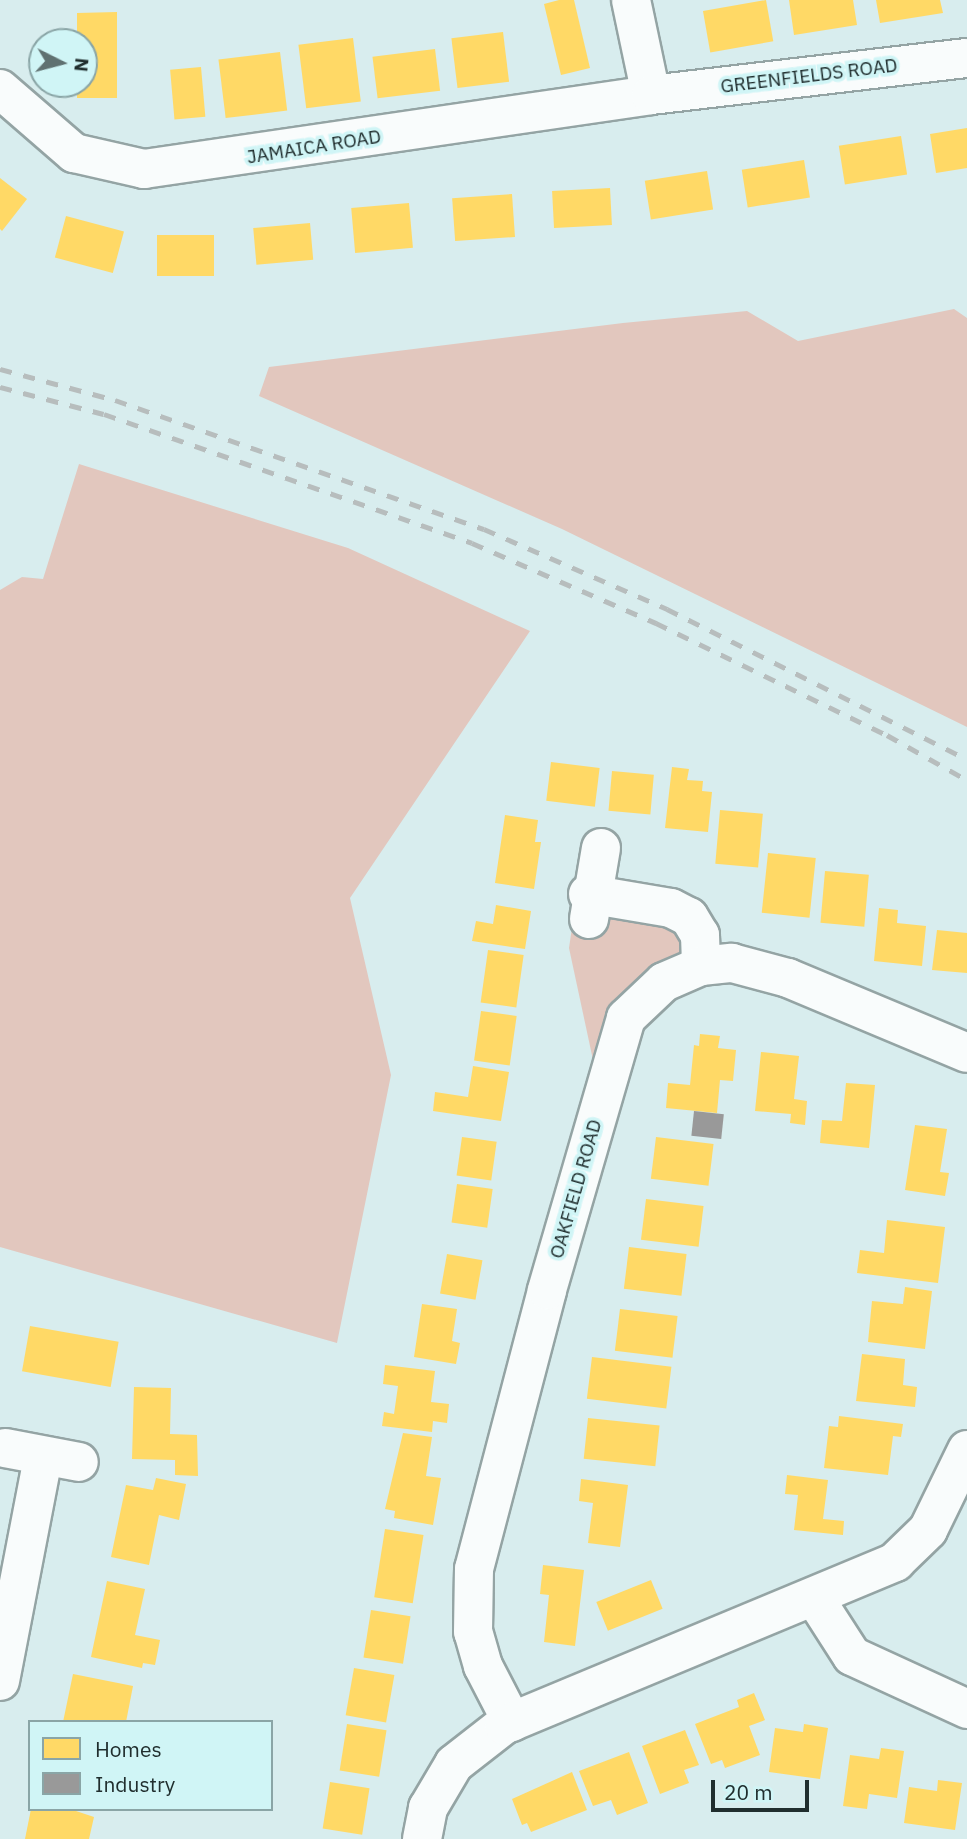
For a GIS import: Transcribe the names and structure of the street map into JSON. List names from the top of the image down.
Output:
{
  "streets": {
    "street": ["GREENFIELDS ROAD", "JAMAICA ROAD", "OAKFIELD ROAD"]
  },
  "crossings": [
    ["GREENFIELDS ROAD", "JAMAICA ROAD"]
  ],
  "legend": ["Homes", "Industry"],
  "scale_bar": "20 m",
  "north": "right"
}
